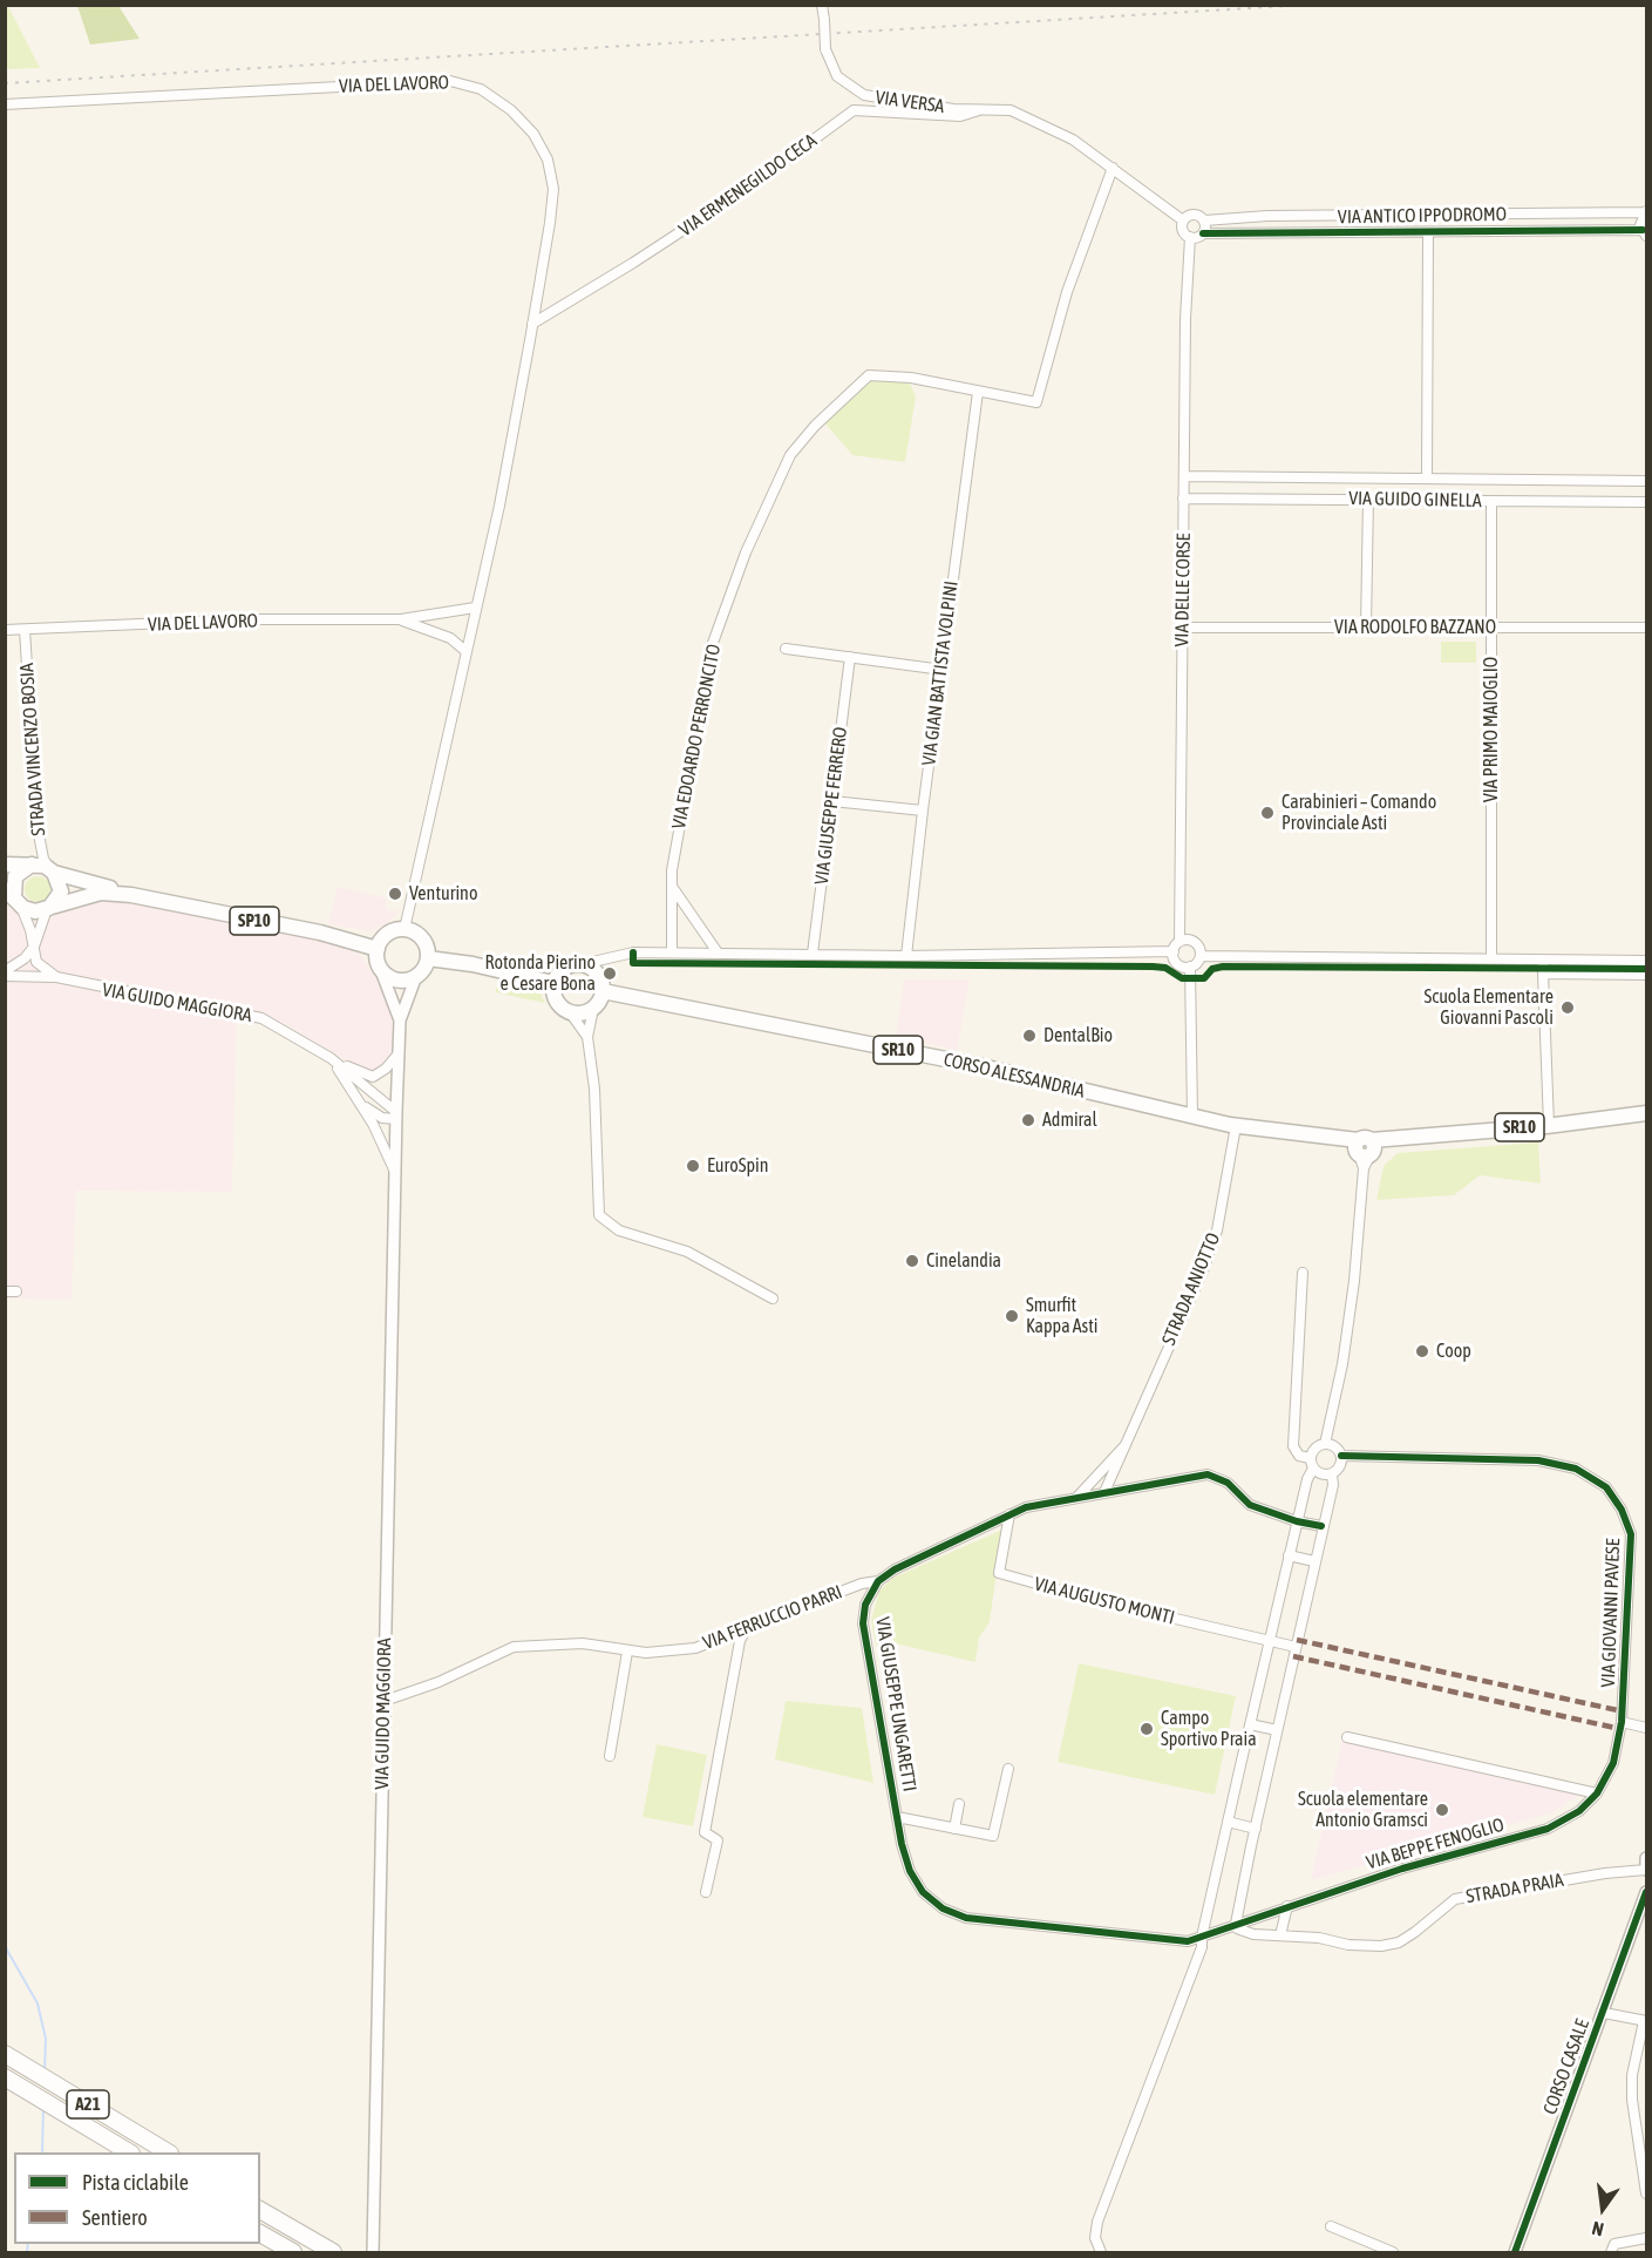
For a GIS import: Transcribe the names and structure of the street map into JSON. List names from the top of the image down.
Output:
{
  "streets": {
    "highway": ["A21"],
    "main road": ["SP10", "SR10", "CORSO ALESSANDRIA"],
    "street": [
      "VIA DEL LAVORO",
      "VIA VERSA",
      "VIA ERMENEGILDO CECA",
      "VIA ANTICO IPPODROMO",
      "VIA GUIDO GINELLA",
      "VIA DELLE CORSE",
      "VIA RODOLFO BAZZANO",
      "VIA GIAN BATTISTA VOLPINI",
      "VIA PRIMO MAIOGLIO",
      "VIA EDOARDO PERRONCITO",
      "STRADA VINCENZO BOSIA",
      "VIA GIUSEPPE FERRERO",
      "VIA GUIDO MAGGIORA",
      "STRADA ANIOTTO",
      "VIA AUGUSTO MONTI",
      "VIA GIOVANNI PAVESE",
      "VIA FERRUCCIO PARRI",
      "VIA GIUSEPPE UNGARETTI",
      "VIA BEPPE FENOGLIO",
      "STRADA PRAIA",
      "CORSO CASALE"
    ]
  },
  "crossings": [
    ["VIA DEL LAVORO", "VIA ERMENEGILDO CECA"],
    ["VIA DEL LAVORO", "STRADA VINCENZO BOSIA"],
    ["VIA DEL LAVORO", "SP10"],
    ["VIA DEL LAVORO", "VIA GUIDO MAGGIORA"],
    ["VIA VERSA", "VIA ERMENEGILDO CECA"],
    ["VIA ANTICO IPPODROMO", "VIA GUIDO GINELLA"],
    ["VIA ANTICO IPPODROMO", "VIA DELLE CORSE"],
    ["VIA GUIDO GINELLA", "VIA DELLE CORSE"],
    ["VIA GUIDO GINELLA", "VIA PRIMO MAIOGLIO"],
    ["VIA DELLE CORSE", "VIA RODOLFO BAZZANO"],
    ["VIA RODOLFO BAZZANO", "VIA PRIMO MAIOGLIO"],
    ["VIA GIAN BATTISTA VOLPINI", "VIA EDOARDO PERRONCITO"],
    ["STRADA VINCENZO BOSIA", "SP10"],
    ["SP10", "VIA GUIDO MAGGIORA"],
    ["VIA GUIDO MAGGIORA", "VIA FERRUCCIO PARRI"],
    ["SR10", "CORSO ALESSANDRIA"],
    ["CORSO ALESSANDRIA", "STRADA ANIOTTO"],
    ["VIA GIOVANNI PAVESE", "VIA BEPPE FENOGLIO"],
    ["VIA FERRUCCIO PARRI", "VIA GIUSEPPE UNGARETTI"],
    ["VIA GIUSEPPE UNGARETTI", "VIA BEPPE FENOGLIO"],
    ["VIA BEPPE FENOGLIO", "STRADA PRAIA"]
  ],
  "places": [
    "Carabinieri – Comando Provinciale Asti",
    "Venturino",
    "Rotonda Pierino e Cesare Bona",
    "Scuola Elementare Giovanni Pascoli",
    "DentalBio",
    "Admiral",
    "EuroSpin",
    "Cinelandia",
    "Smurfit Kappa Asti",
    "Coop",
    "Campo Sportivo Praia",
    "Scuola elementare Antonio Gramsci"
  ],
  "legend": ["Pista ciclabile", "Sentiero"],
  "north": "bottom"
}
